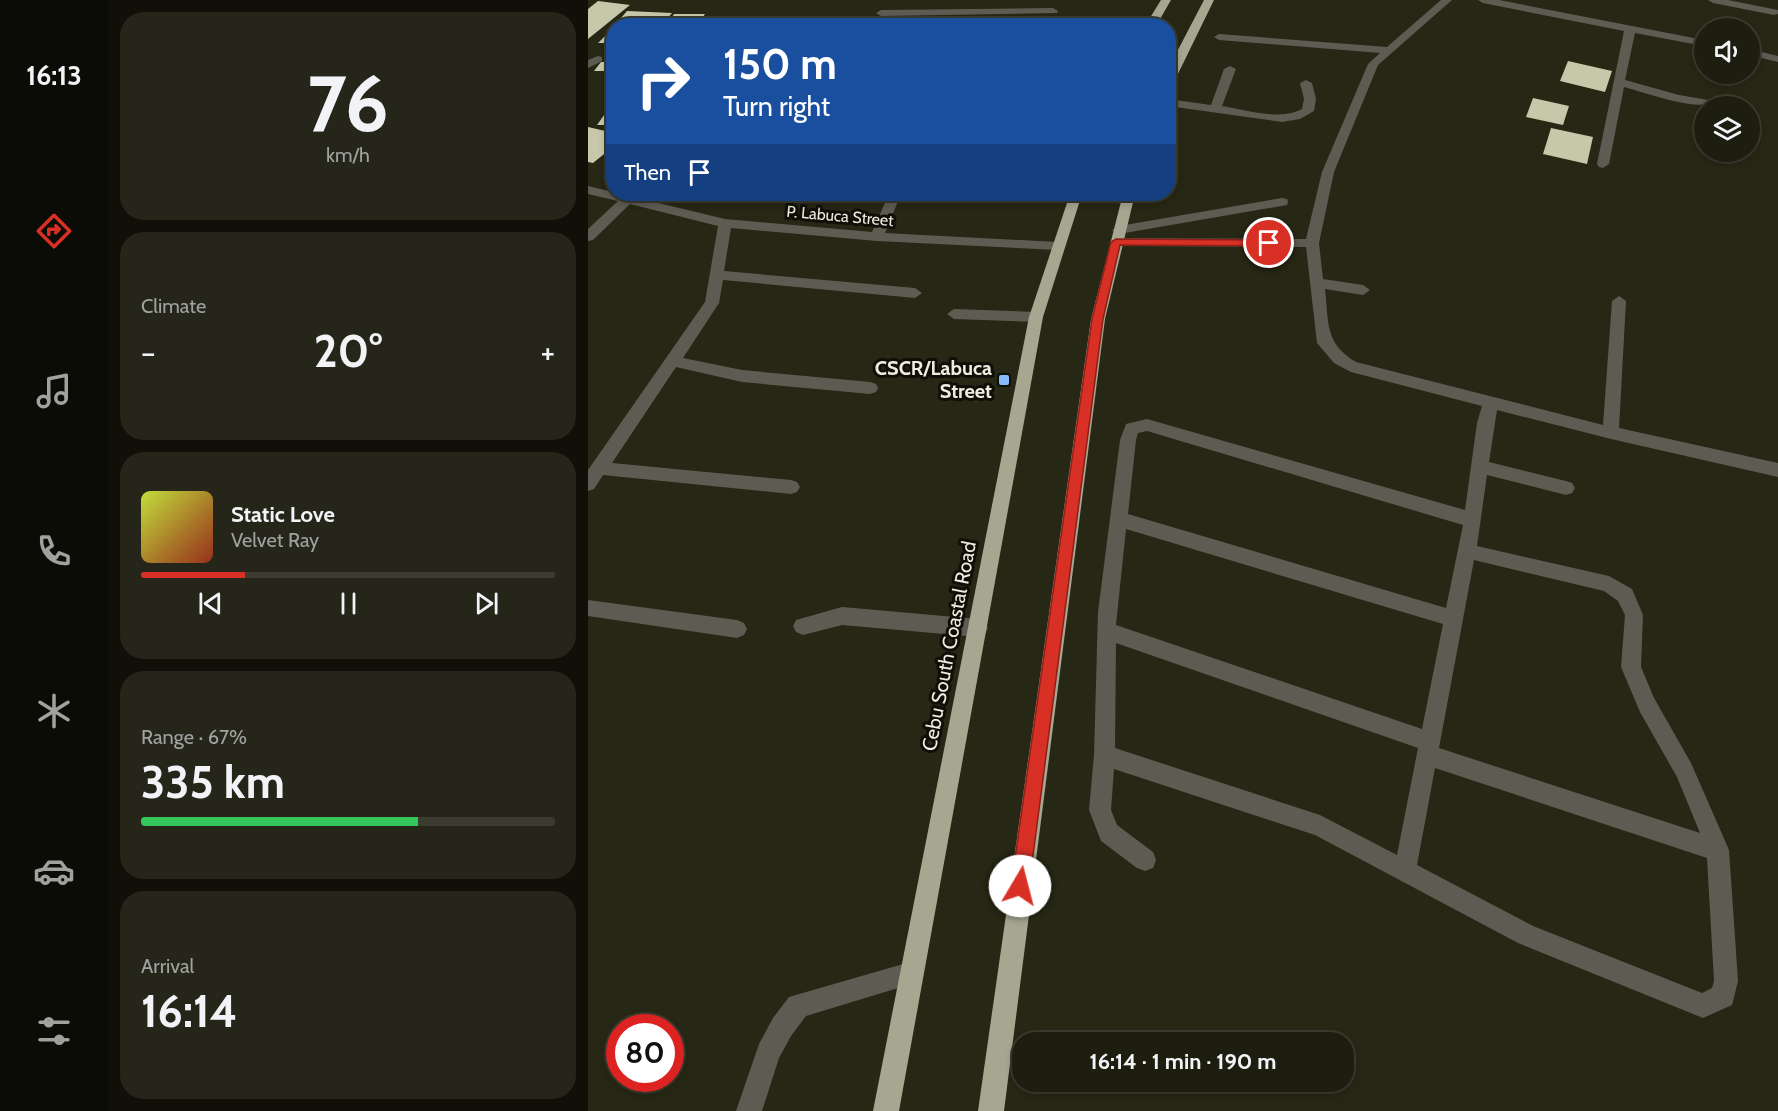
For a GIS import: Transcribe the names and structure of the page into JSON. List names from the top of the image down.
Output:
{
  "streets": {
    "highway": ["Cebu South Coastal Road"],
    "street": ["P. Labuca Street"]
  },
  "crossings": [
    ["P. Labuca Street", "Cebu South Coastal Road"]
  ],
  "places": {
    "transit": ["CSCR/Labuca Street"]
  },
  "page": {
    "tabs": "16:13",
    "tile": [
      ["76", "km/h"],
      "Climate",
      ["Range · 67%", "335 km"],
      ["Arrival", "16:14"]
    ],
    "turn": ["150 m", "Turn right"],
    "then": "Then",
    "heat": ["−", "20°", "+"],
    "song": ["Static Love", "Velvet Ray"],
    "limit": "80",
    "trip": "16:14 · 1 min · 190 m"
  }
}
